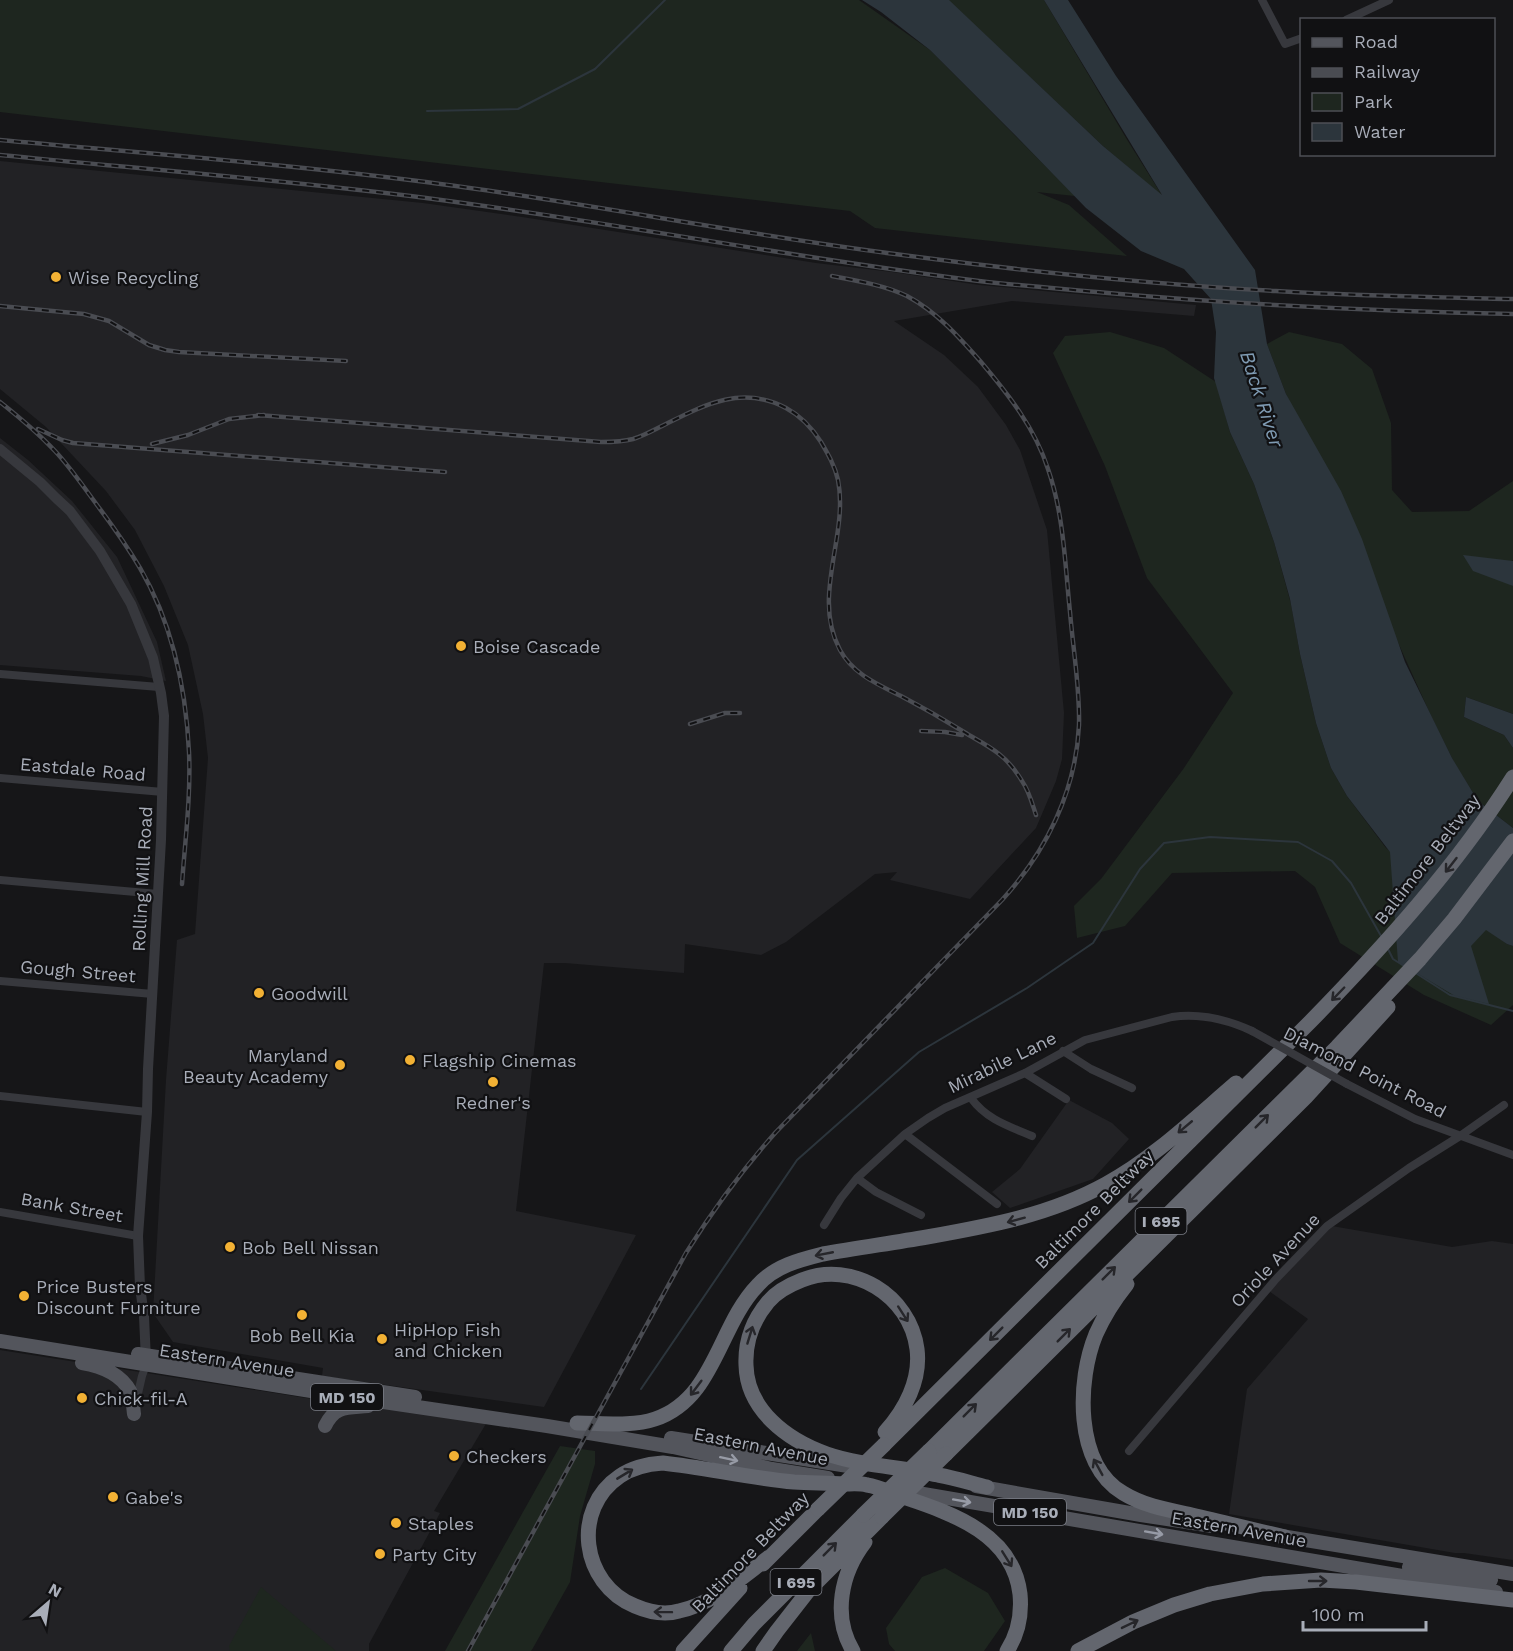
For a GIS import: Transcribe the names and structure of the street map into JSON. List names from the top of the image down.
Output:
{
  "streets": {
    "highway": ["Baltimore Beltway", "I 695"],
    "main road": ["Eastern Avenue", "MD 150"],
    "street": [
      "Eastdale Road",
      "Rolling Mill Road",
      "Gough Street",
      "Mirabile Lane",
      "Diamond Point Road",
      "Bank Street",
      "Oriole Avenue"
    ]
  },
  "crossings": [
    ["Eastdale Road", "Rolling Mill Road"],
    ["Rolling Mill Road", "Gough Street"],
    ["Rolling Mill Road", "Bank Street"],
    ["Rolling Mill Road", "Eastern Avenue"],
    ["Mirabile Lane", "Diamond Point Road"],
    ["Diamond Point Road", "Oriole Avenue"]
  ],
  "water": ["Back River"],
  "places": [
    "Wise Recycling",
    "Boise Cascade",
    "Goodwill",
    "Flagship Cinemas",
    "Maryland Beauty Academy",
    "Redner's",
    "Bob Bell Nissan",
    "Price Busters Discount Furniture",
    "Bob Bell Kia",
    "HipHop Fish and Chicken",
    "Chick-fil-A",
    "Checkers",
    "Gabe's",
    "Staples",
    "Party City"
  ],
  "legend": [
    "Road",
    "Railway",
    "Park",
    "Water"
  ],
  "scale_bar": "100 m",
  "north": "top right"
}
